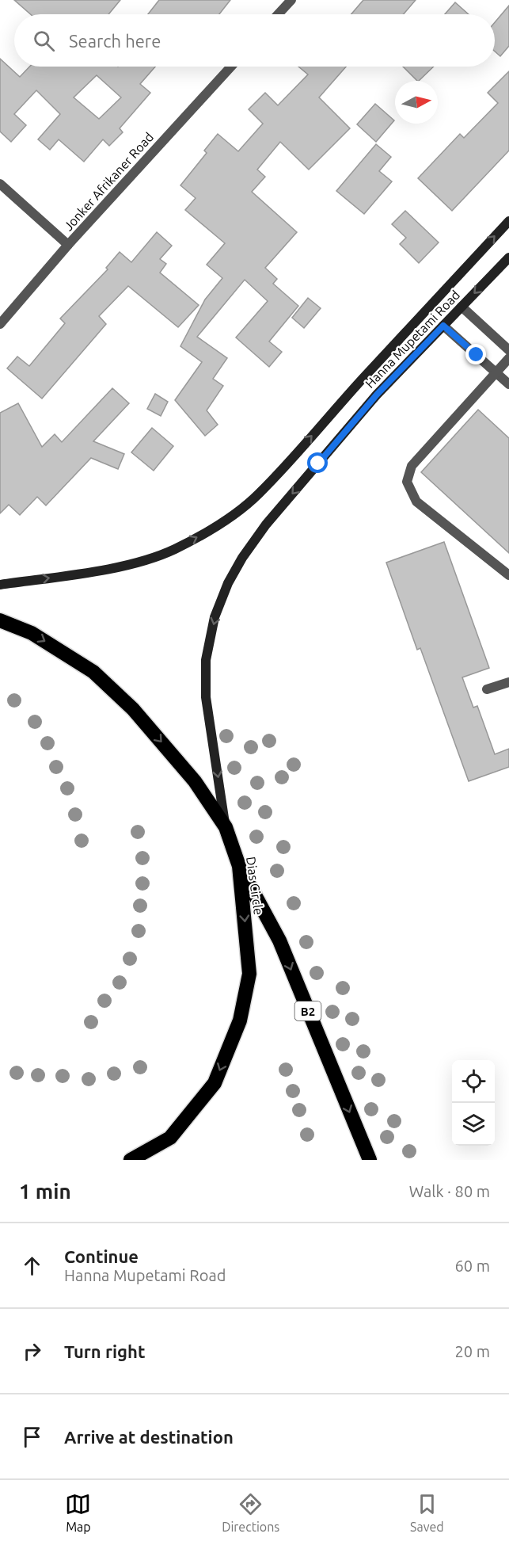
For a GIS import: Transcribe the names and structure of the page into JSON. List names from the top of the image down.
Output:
{
  "streets": {
    "highway": ["Dias Circle", "B2"],
    "main road": ["Hanna Mupetami Road"],
    "street": ["Jonker Afrikaner Road"]
  },
  "crossings": [
    ["Hanna Mupetami Road", "Dias Circle"],
    ["Dias Circle", "B2"]
  ],
  "north": "right",
  "page": {
    "search": "Search here",
    "heading": ["1 min", "Walk · 80 m"],
    "list": [
      ["Continue", "Hanna Mupetami Road", "60 m"],
      ["Turn right", "20 m"],
      "Arrive at destination"
    ],
    "nav": ["Map", "Directions", "Saved"]
  }
}
